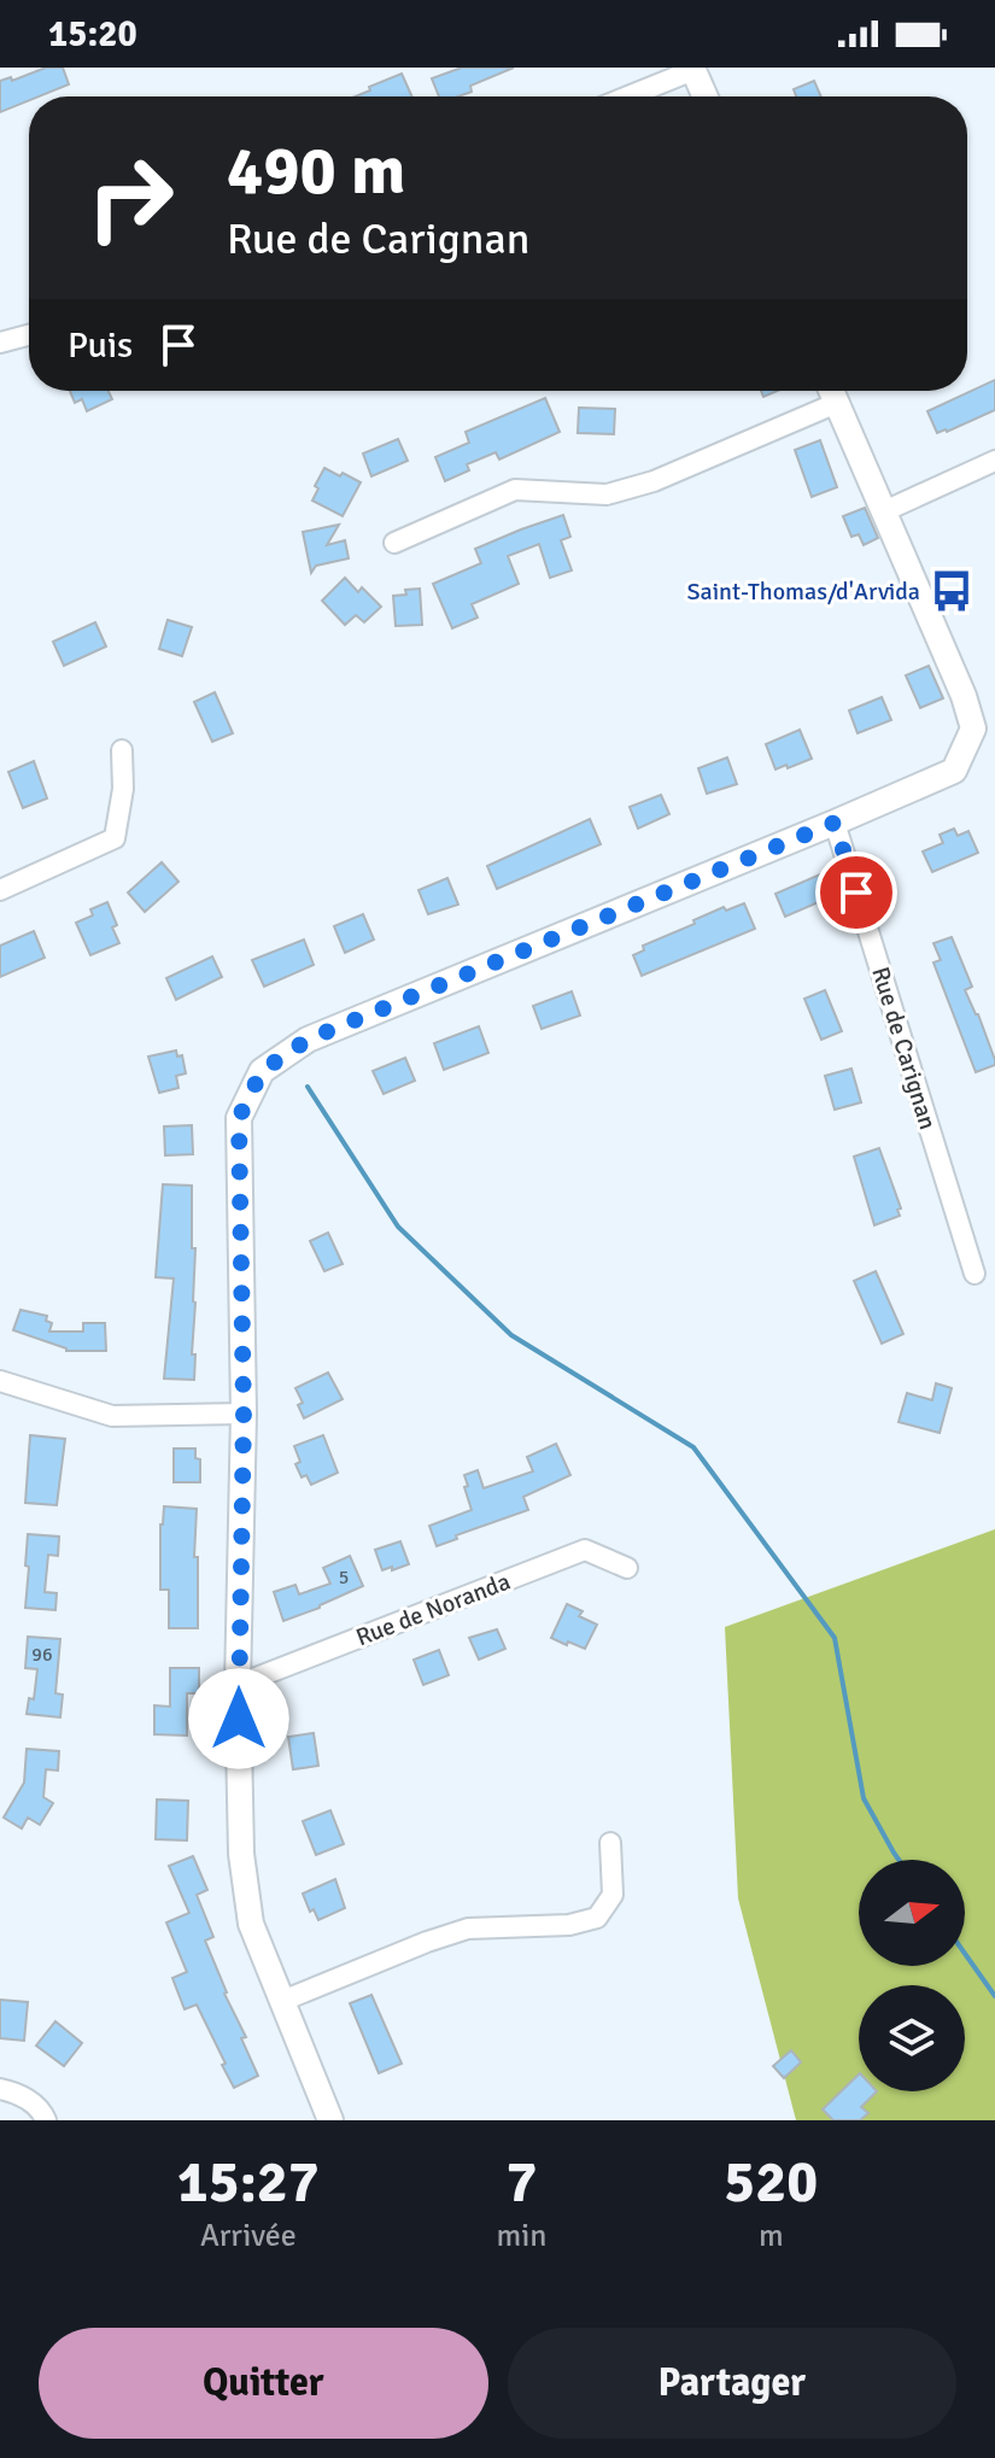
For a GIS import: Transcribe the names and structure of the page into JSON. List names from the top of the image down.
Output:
{
  "streets": {
    "street": ["Rue de Carignan", "Rue de Noranda"]
  },
  "places": {
    "bus stop": ["Saint-Thomas/d'Arvida"]
  },
  "house_numbers": ["5", "96"],
  "north": "right",
  "page": {
    "status": "15:20",
    "turn": ["490 m", "Rue de Carignan"],
    "then": "Puis",
    "eta": [
      "15:27",
      "Arrivée",
      "7",
      "min",
      "520",
      "m"
    ],
    "buttons": ["Quitter", "Partager"]
  }
}
